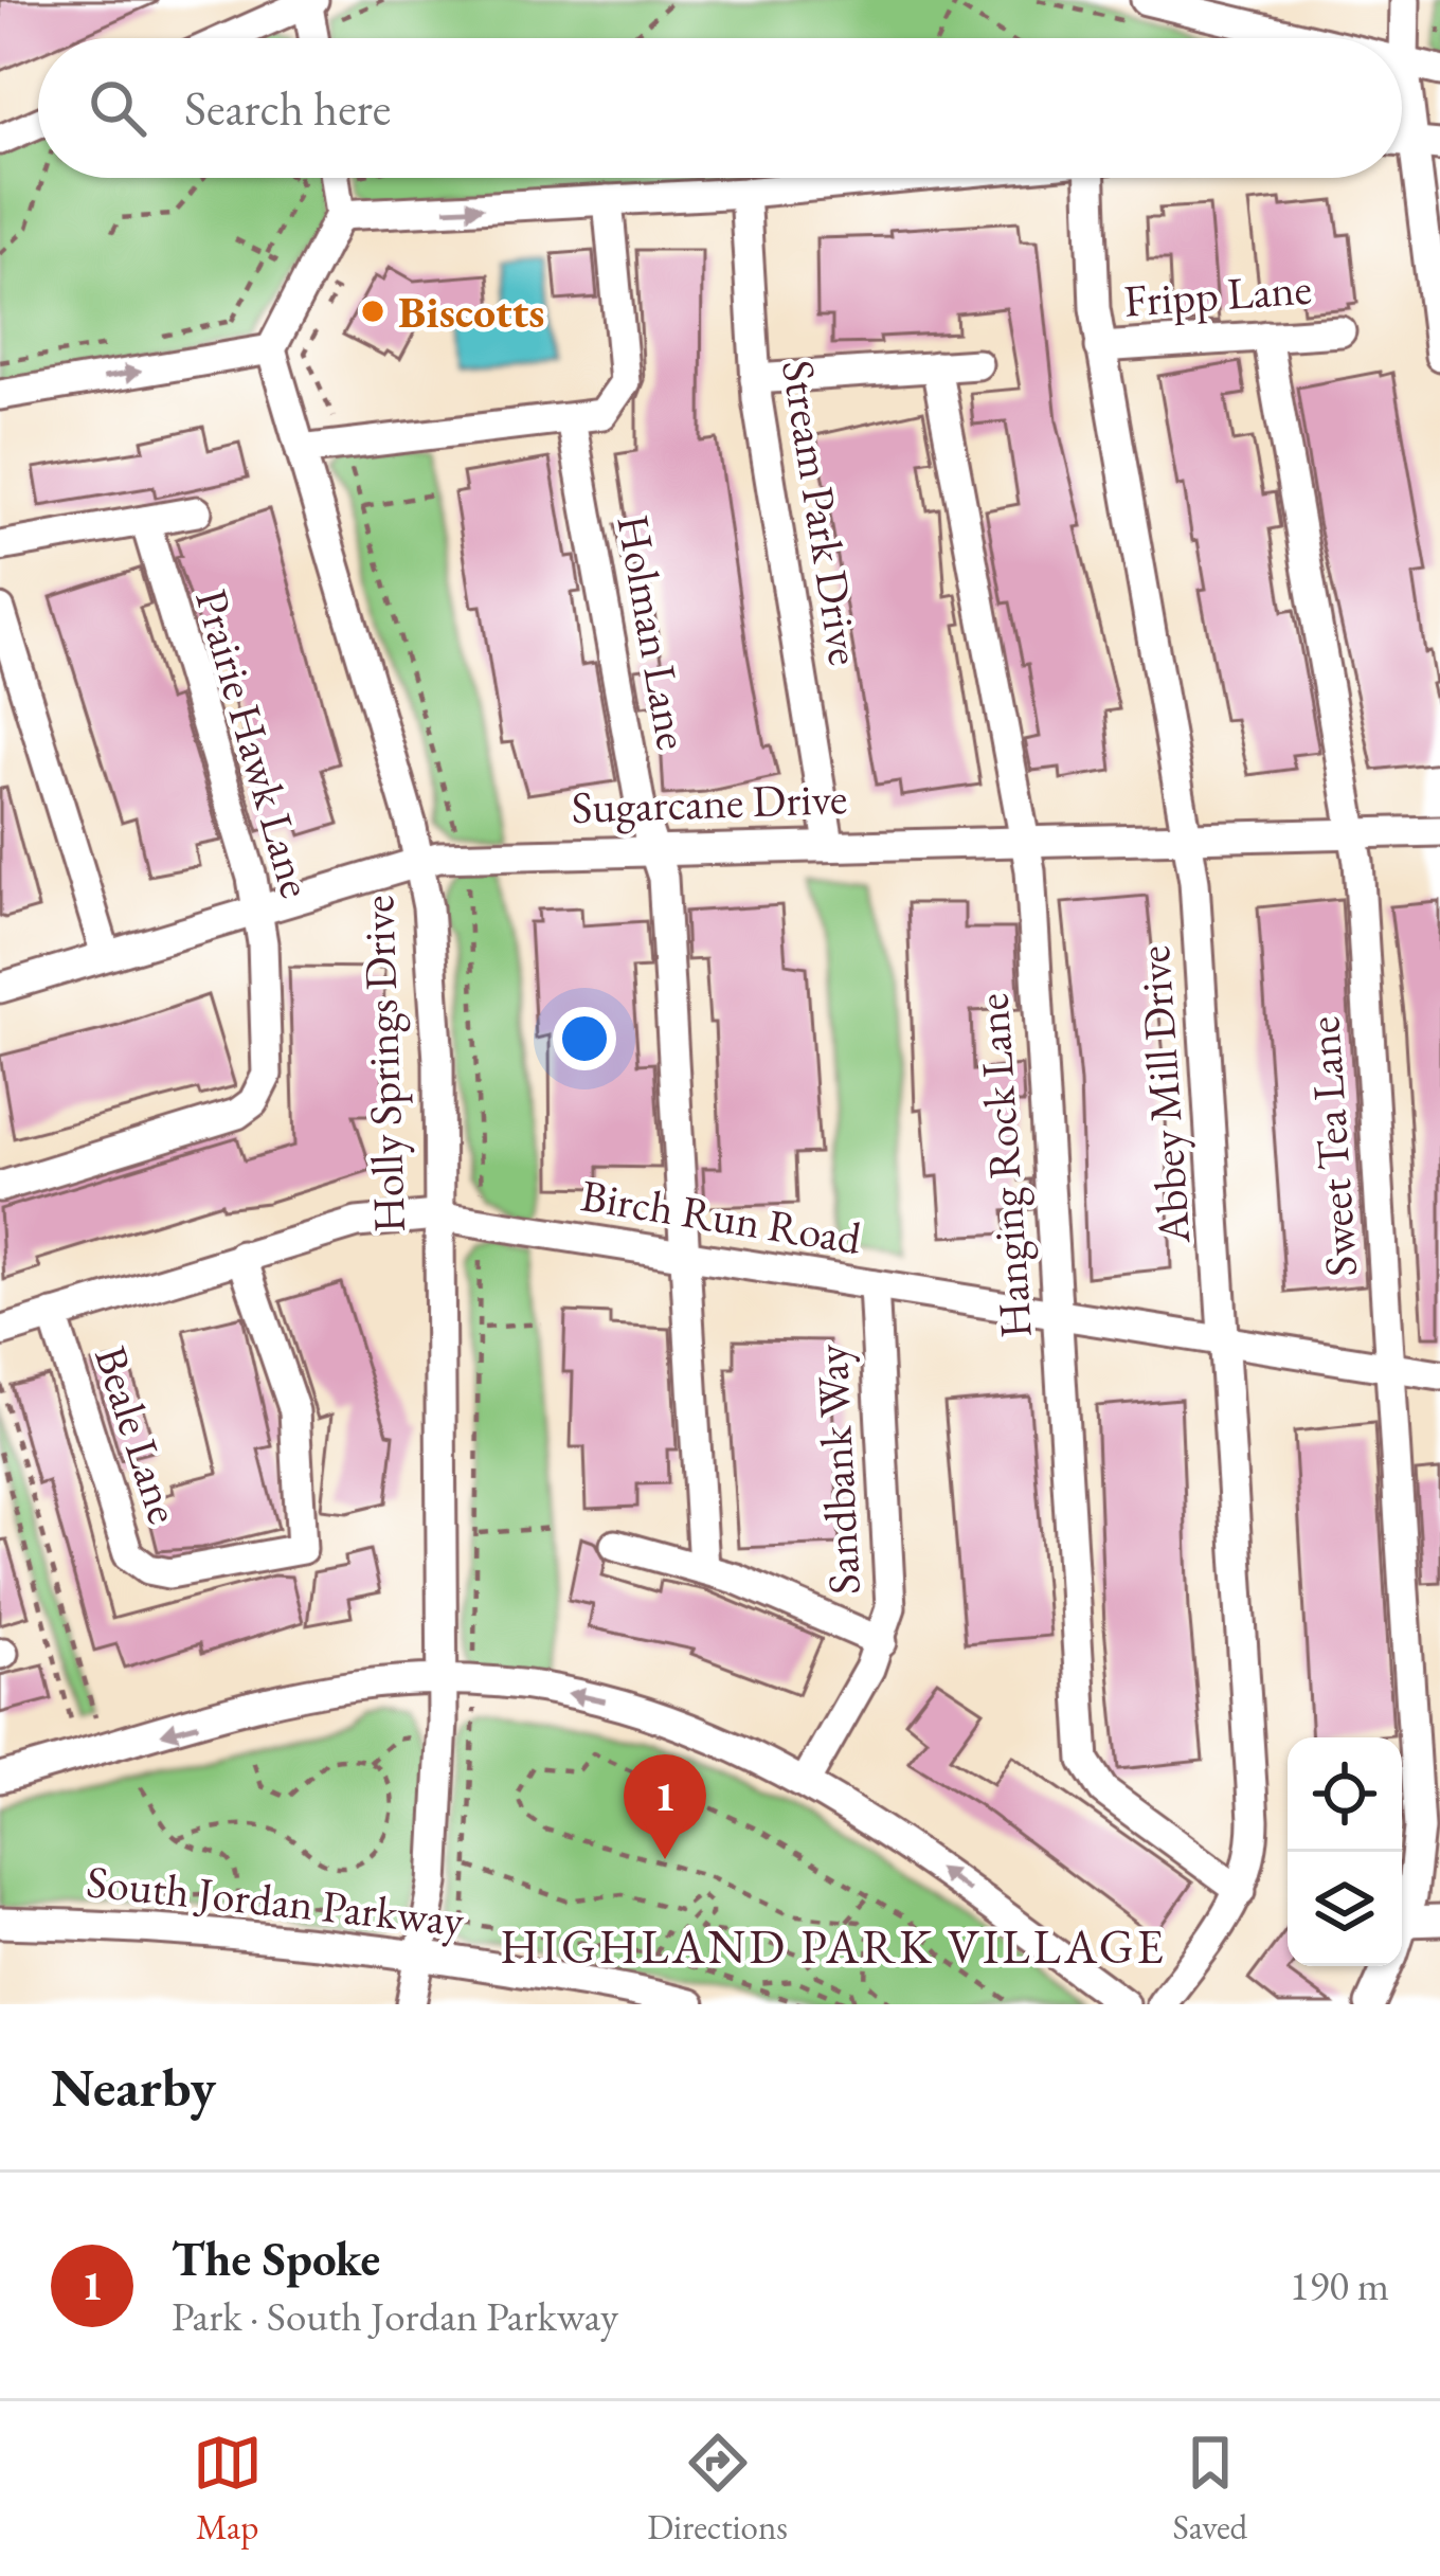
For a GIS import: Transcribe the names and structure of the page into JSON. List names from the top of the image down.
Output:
{
  "streets": {
    "street": [
      "Fripp Lane",
      "Stream Park Drive",
      "Holman Lane",
      "Prairie Hawk Lane",
      "Sugarcane Drive",
      "Holly Springs Drive",
      "Abbey Mill Drive",
      "Sweet Tea Lane",
      "Hanging Rock Lane",
      "Birch Run Road",
      "Beale Lane",
      "Sandbank Way",
      "South Jordan Parkway"
    ]
  },
  "crossings": [
    ["Fripp Lane", "Abbey Mill Drive"],
    ["Fripp Lane", "Sweet Tea Lane"],
    ["Stream Park Drive", "Sugarcane Drive"],
    ["Holman Lane", "Sugarcane Drive"],
    ["Holman Lane", "Birch Run Road"],
    ["Prairie Hawk Lane", "Sugarcane Drive"],
    ["Sugarcane Drive", "Holly Springs Drive"],
    ["Sugarcane Drive", "Abbey Mill Drive"],
    ["Sugarcane Drive", "Sweet Tea Lane"],
    ["Sugarcane Drive", "Hanging Rock Lane"],
    ["Holly Springs Drive", "Birch Run Road"],
    ["Holly Springs Drive", "South Jordan Parkway"],
    ["Abbey Mill Drive", "Hanging Rock Lane"],
    ["Abbey Mill Drive", "Birch Run Road"],
    ["Sweet Tea Lane", "Birch Run Road"],
    ["Hanging Rock Lane", "Birch Run Road"],
    ["Birch Run Road", "Beale Lane"],
    ["Birch Run Road", "Sandbank Way"]
  ],
  "districts": ["HIGHLAND PARK VILLAGE"],
  "places": ["Biscotts"],
  "page": {
    "search": "Search here",
    "pins": "1",
    "heading": "Nearby",
    "list": [
      {
        "mark": "1",
        "name": "The Spoke",
        "note": "Park · South Jordan Parkway",
        "value": "190 m"
      }
    ],
    "nav": ["Map", "Directions", "Saved"]
  }
}
